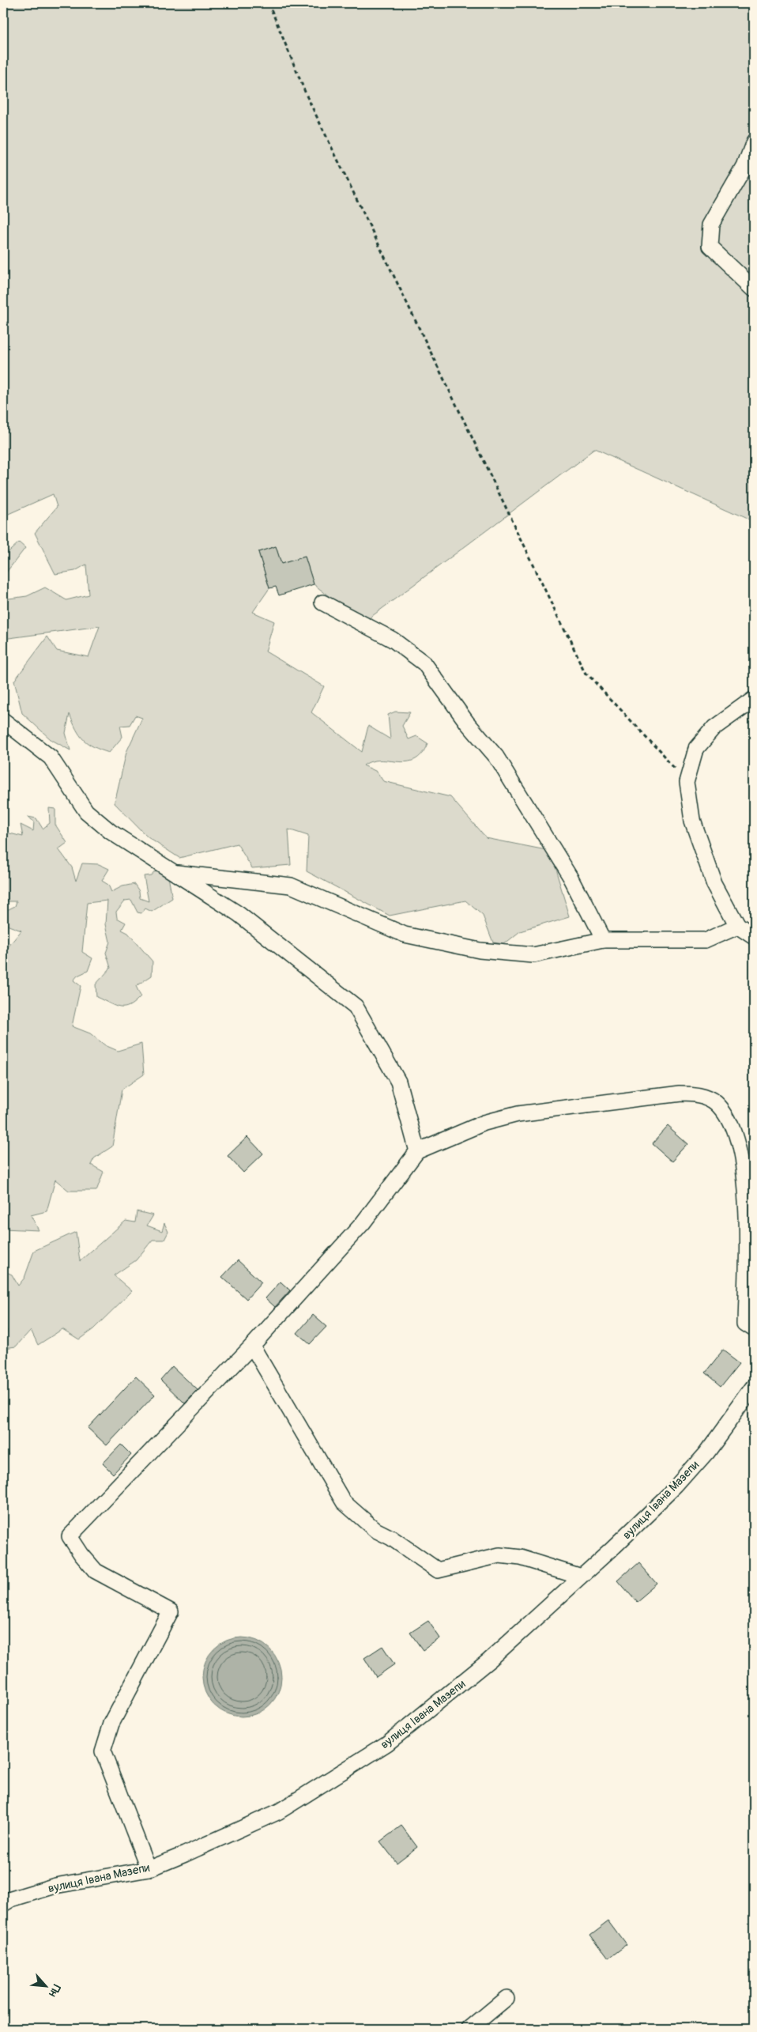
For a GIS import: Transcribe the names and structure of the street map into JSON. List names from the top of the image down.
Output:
{
  "streets": {
    "street": ["вулиця Івана Мазепи"]
  },
  "north": "bottom right"
}
